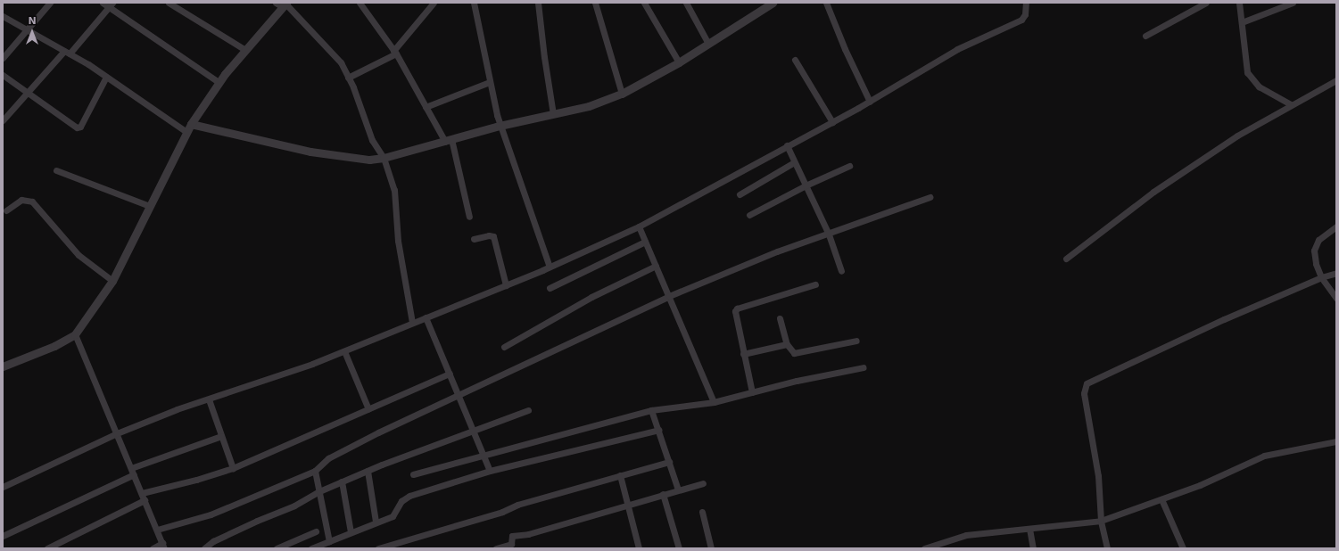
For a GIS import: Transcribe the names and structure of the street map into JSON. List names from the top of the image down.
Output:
{
  "north": "top"
}
